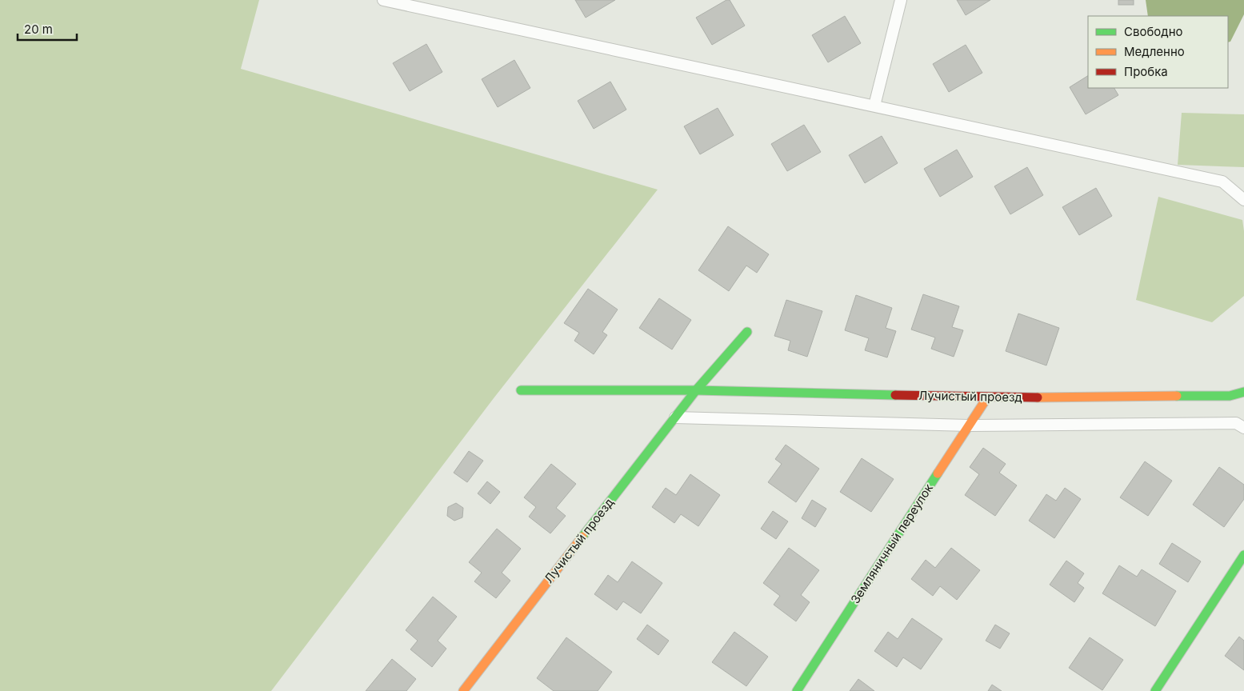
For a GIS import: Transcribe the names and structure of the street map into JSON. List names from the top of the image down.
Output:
{
  "streets": {
    "street": ["Лучистый проезд", "Земляничный переулок"]
  },
  "crossings": [
    ["Лучистый проезд", "Земляничный переулок"]
  ],
  "legend": ["Свободно", "Медленно", "Пробка"],
  "scale_bar": "20 m"
}
